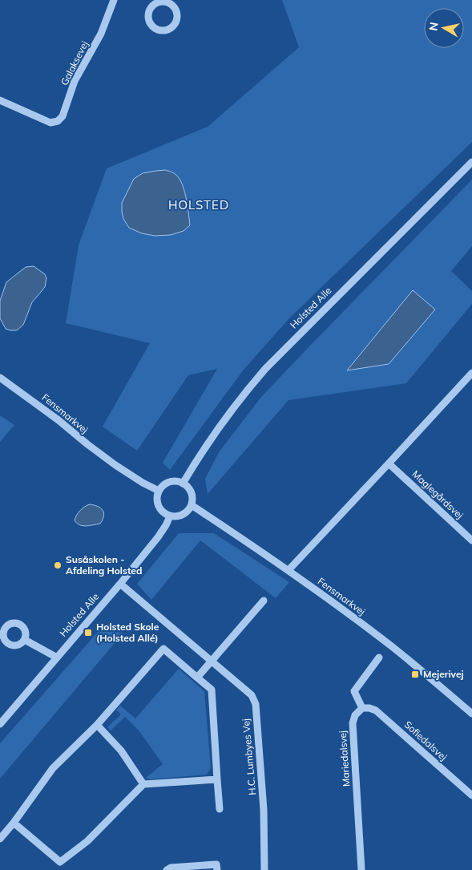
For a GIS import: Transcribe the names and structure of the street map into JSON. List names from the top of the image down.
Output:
{
  "streets": {
    "street": [
      "Galaksevej",
      "Holsted Alle",
      "Fensmarkvej",
      "Maglegårdsvej",
      "Sofiedalsvej",
      "H.C. Lumbyes Vej",
      "Mariedalsvej"
    ]
  },
  "crossings": [
    ["Holsted Alle", "Fensmarkvej"],
    ["Holsted Alle", "H.C. Lumbyes Vej"],
    ["Sofiedalsvej", "Mariedalsvej"]
  ],
  "districts": ["HOLSTED"],
  "places": {
    "other": ["Susåskolen - Afdeling Holsted"],
    "transit": ["Holsted Skole (Holsted Allé)", "Mejerivej"]
  },
  "north": "left"
}
